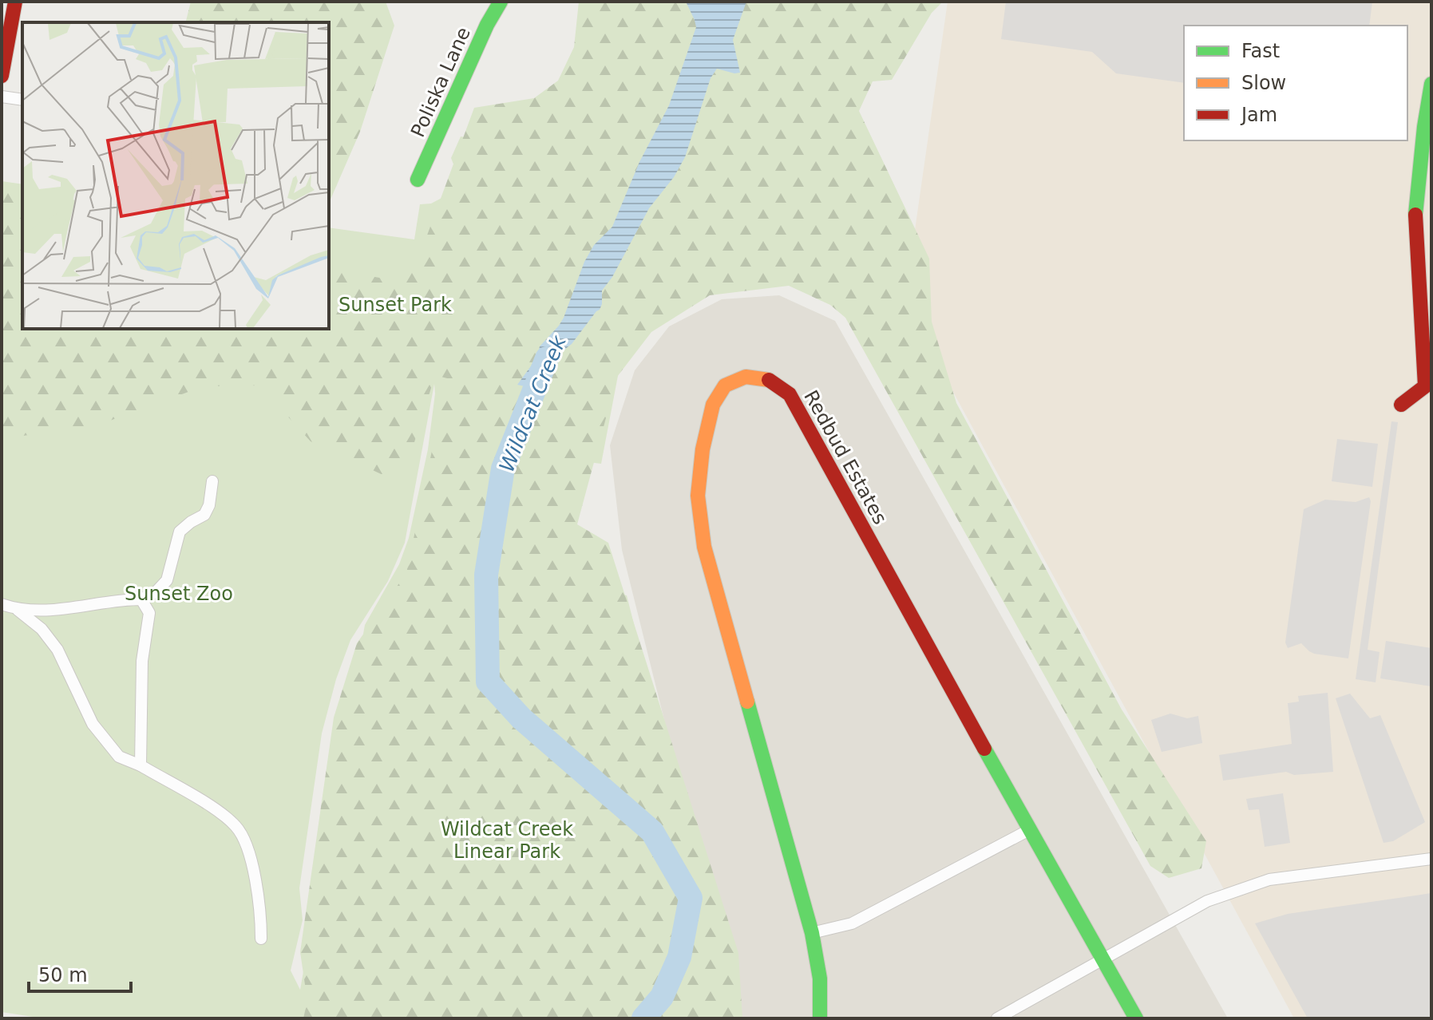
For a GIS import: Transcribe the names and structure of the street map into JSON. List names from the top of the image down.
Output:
{
  "streets": {
    "street": ["Poliska Lane", "Redbud Estates"]
  },
  "water": ["Wildcat Creek"],
  "parks": ["Sunset Park", "Sunset Zoo", "Wildcat Creek Linear Park"],
  "legend": ["Fast", "Slow", "Jam"],
  "scale_bar": "50 m"
}
